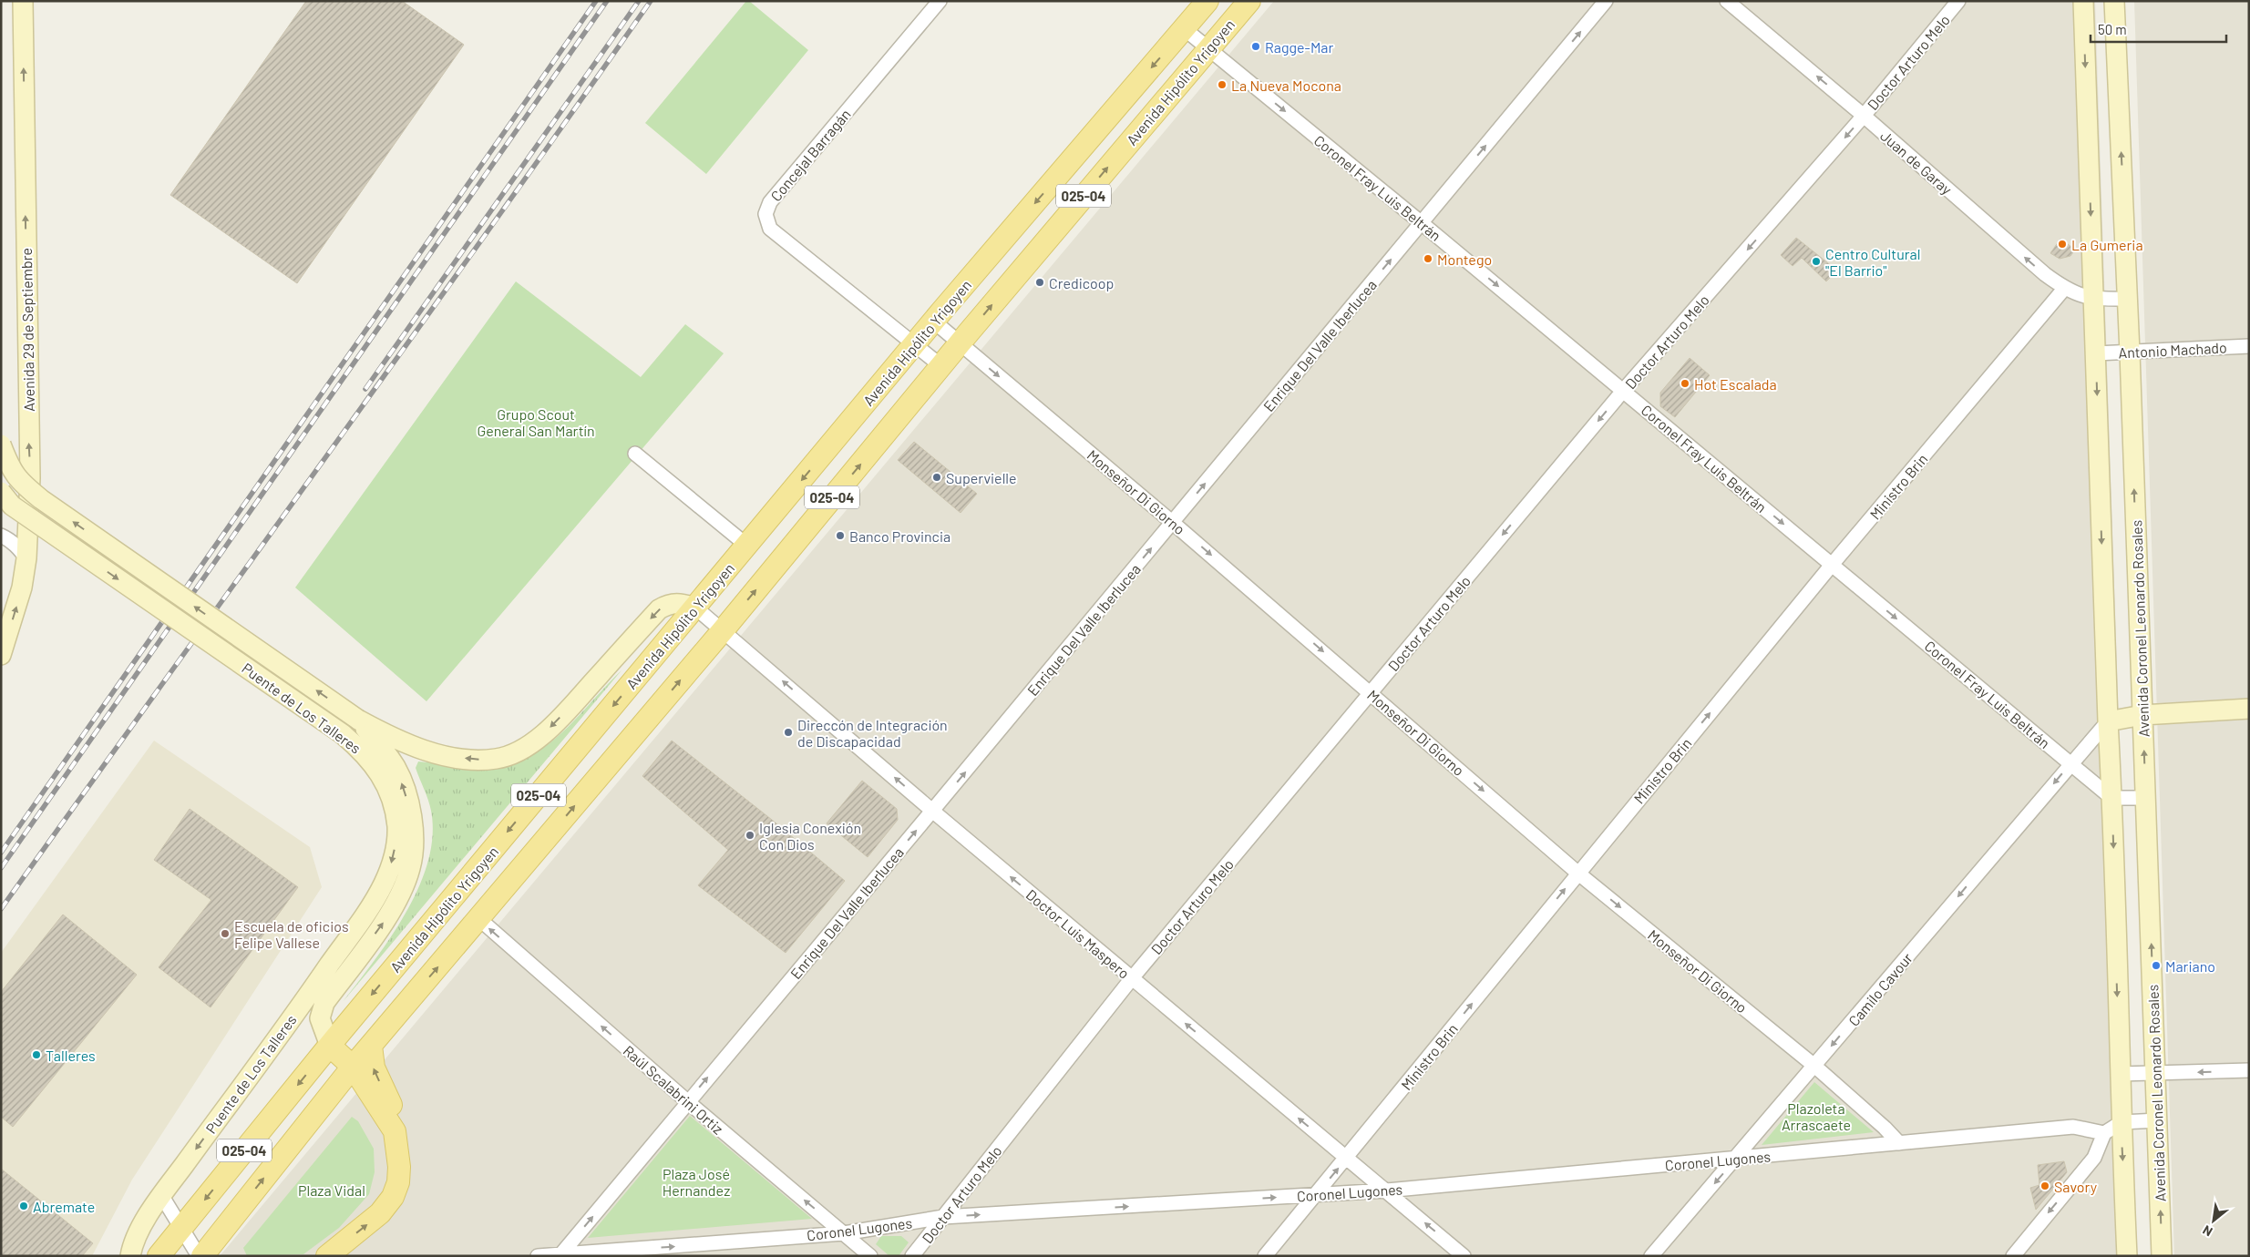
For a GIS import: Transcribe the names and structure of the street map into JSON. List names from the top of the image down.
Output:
{
  "streets": {
    "main road": ["Avenida Hipólito Yrigoyen", "025-04"],
    "street": [
      "Doctor Arturo Melo",
      "Concejal Barragán",
      "Juan de Garay",
      "Coronel Fray Luis Beltrán",
      "Avenida 29 de Septiembre",
      "Enrique Del Valle Iberlucea",
      "Antonio Machado",
      "Ministro Brin",
      "Monseñor Di Giorno",
      "Avenida Coronel Leonardo Rosales",
      "Puente de Los Talleres",
      "Doctor Luis Maspero",
      "Camilo Cavour",
      "Raúl Scalabrini Ortiz",
      "Coronel Lugones"
    ]
  },
  "crossings": [
    ["Doctor Arturo Melo", "Juan de Garay"],
    ["Doctor Arturo Melo", "Coronel Fray Luis Beltrán"],
    ["Doctor Arturo Melo", "Monseñor Di Giorno"],
    ["Doctor Arturo Melo", "Doctor Luis Maspero"],
    ["Doctor Arturo Melo", "Coronel Lugones"],
    ["Avenida Hipólito Yrigoyen", "Concejal Barragán"],
    ["Avenida Hipólito Yrigoyen", "Coronel Fray Luis Beltrán"],
    ["Avenida Hipólito Yrigoyen", "Monseñor Di Giorno"],
    ["Avenida Hipólito Yrigoyen", "Puente de Los Talleres"],
    ["Avenida Hipólito Yrigoyen", "Doctor Luis Maspero"],
    ["Avenida Hipólito Yrigoyen", "Raúl Scalabrini Ortiz"],
    ["Juan de Garay", "Ministro Brin"],
    ["Juan de Garay", "Avenida Coronel Leonardo Rosales"],
    ["Coronel Fray Luis Beltrán", "Enrique Del Valle Iberlucea"],
    ["Coronel Fray Luis Beltrán", "Ministro Brin"],
    ["Coronel Fray Luis Beltrán", "Camilo Cavour"],
    ["Enrique Del Valle Iberlucea", "Monseñor Di Giorno"],
    ["Enrique Del Valle Iberlucea", "Doctor Luis Maspero"],
    ["Enrique Del Valle Iberlucea", "Raúl Scalabrini Ortiz"],
    ["Enrique Del Valle Iberlucea", "Coronel Lugones"],
    ["Antonio Machado", "Avenida Coronel Leonardo Rosales"],
    ["Ministro Brin", "Monseñor Di Giorno"],
    ["Ministro Brin", "Doctor Luis Maspero"],
    ["Ministro Brin", "Coronel Lugones"],
    ["Monseñor Di Giorno", "Camilo Cavour"],
    ["Monseñor Di Giorno", "Coronel Lugones"],
    ["Puente de Los Talleres", "Doctor Luis Maspero"],
    ["Doctor Luis Maspero", "Coronel Lugones"],
    ["Camilo Cavour", "Coronel Lugones"],
    ["Raúl Scalabrini Ortiz", "Coronel Lugones"]
  ],
  "one_way": [
    "Doctor Arturo Melo",
    "Juan de Garay",
    "Coronel Fray Luis Beltrán",
    "Avenida 29 de Septiembre",
    "Enrique Del Valle Iberlucea",
    "Ministro Brin",
    "Monseñor Di Giorno",
    "Doctor Luis Maspero",
    "Camilo Cavour",
    "Raúl Scalabrini Ortiz",
    "Coronel Lugones"
  ],
  "parks": [
    "Grupo Scout General San Martín",
    "Plazoleta Arrascaete",
    "Plaza José Hernandez",
    "Plaza Vidal"
  ],
  "places": [
    "Ragge-Mar",
    "La Nueva Mocona",
    "La Gumeria",
    "Montego",
    "Centro Cultural \"El Barrio\"",
    "Credicoop",
    "Hot Escalada",
    "Supervielle",
    "Banco Provincia",
    "Direccón de Integración de Discapacidad",
    "Iglesia Conexión Con Dios",
    "Escuela de oficios Felipe Vallese",
    "Mariano",
    "Talleres",
    "Savory",
    "Abremate"
  ],
  "scale_bar": "50 m",
  "north": "bottom left"
}
